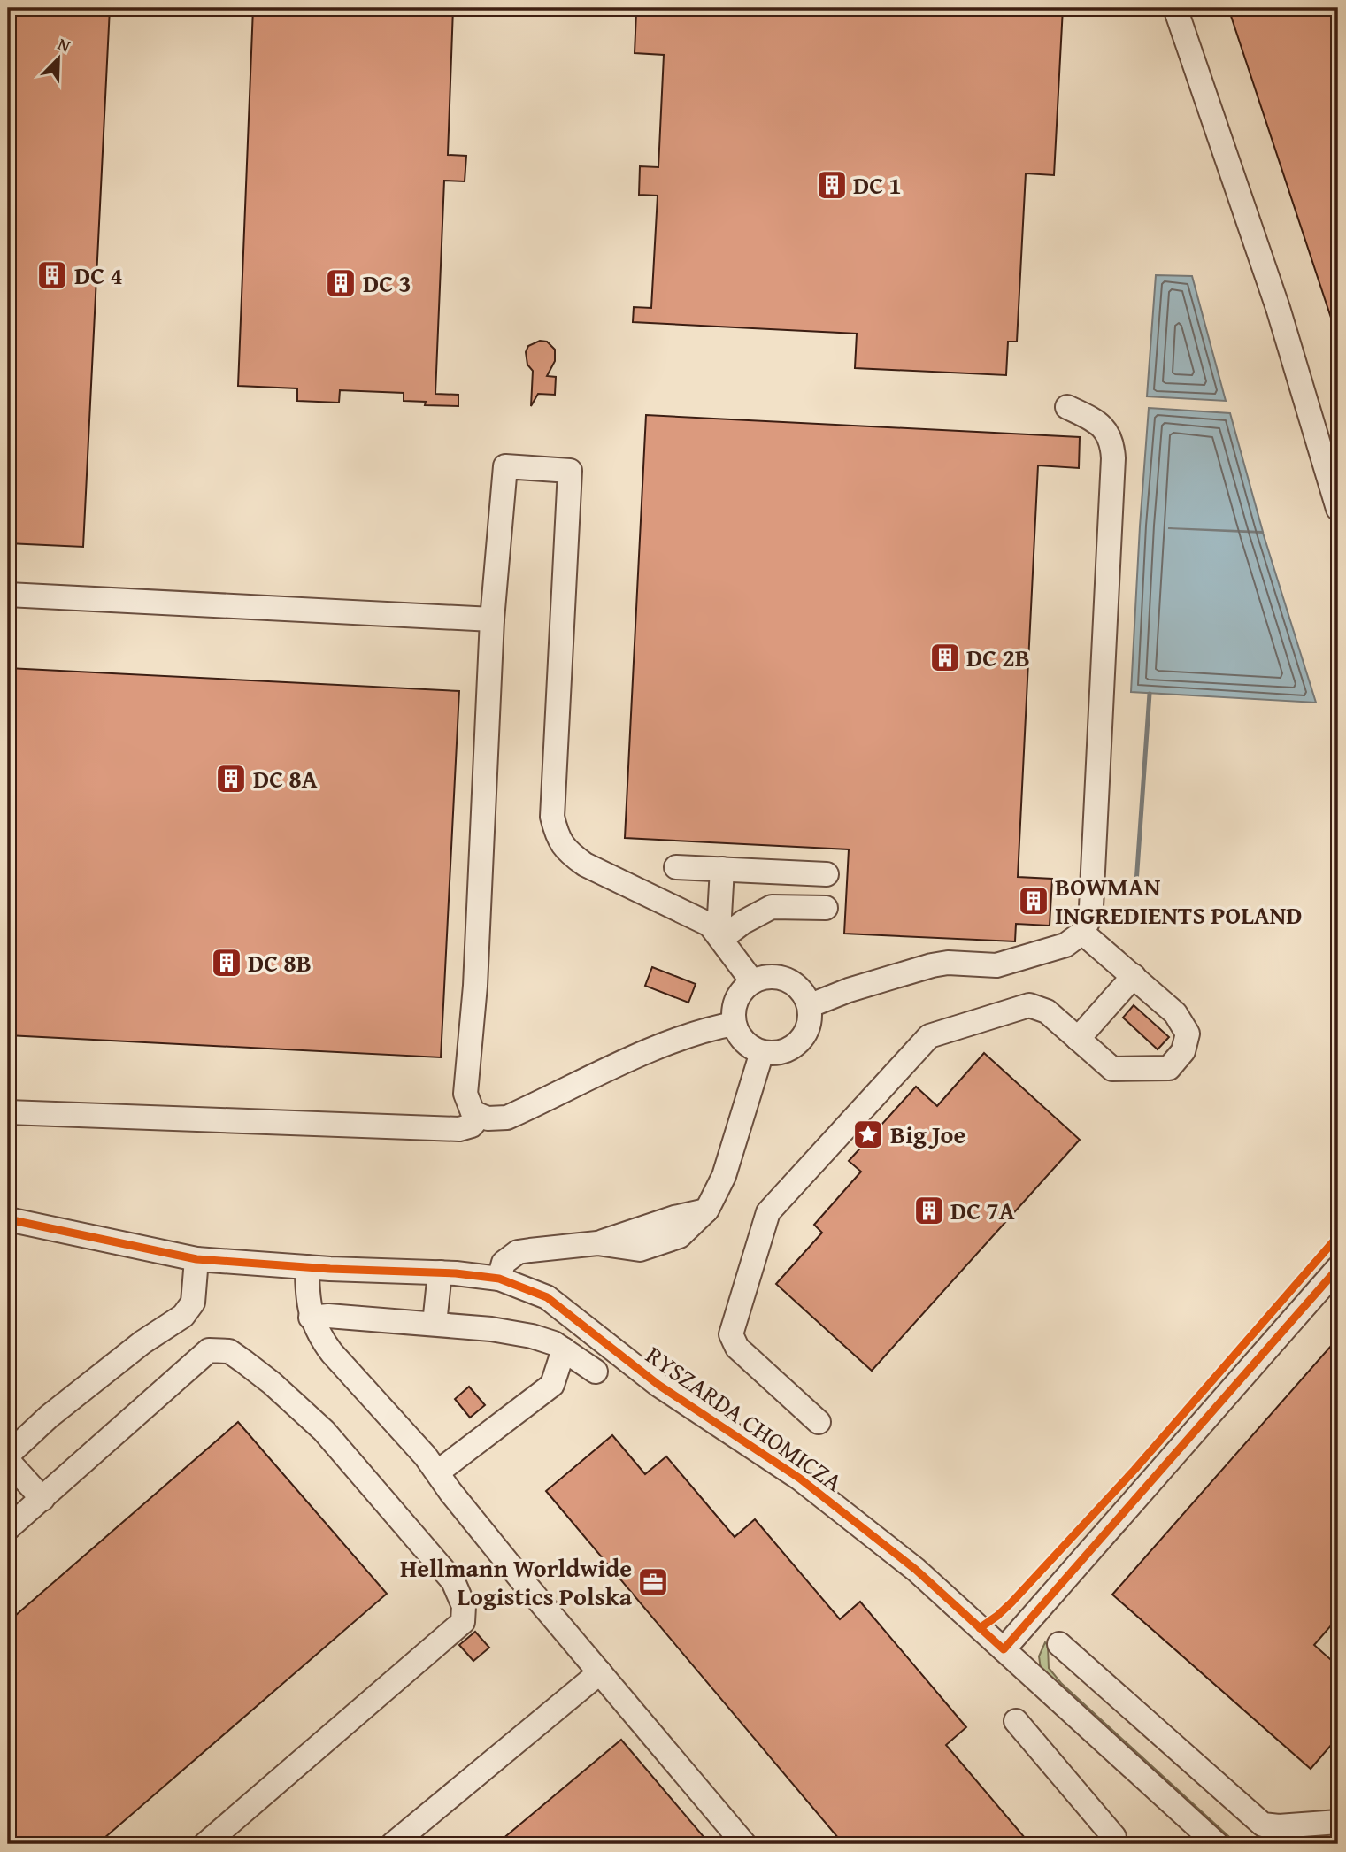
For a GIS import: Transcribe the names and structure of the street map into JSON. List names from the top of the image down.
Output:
{
  "streets": {
    "street": ["RYSZARDA CHOMICZA"]
  },
  "places": {
    "building": [
      "DC 1",
      "DC 4",
      "DC 3",
      "DC 2B",
      "DC 8A",
      "BOWMAN INGREDIENTS POLAND",
      "DC 8B",
      "DC 7A"
    ],
    "place": ["Big Joe"],
    "office": ["Hellmann Worldwide Logistics Polska"]
  },
  "north": "top right"
}
